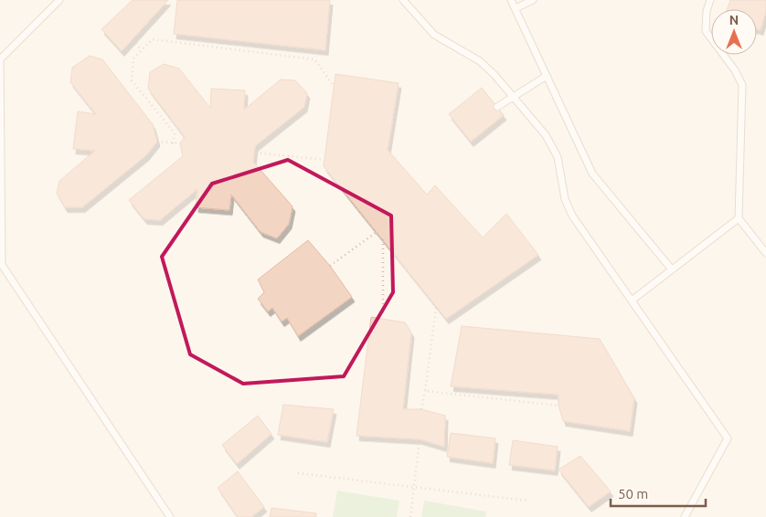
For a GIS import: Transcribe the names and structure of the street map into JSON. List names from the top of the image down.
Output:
{
  "scale_bar": "50 m",
  "north": "top"
}
